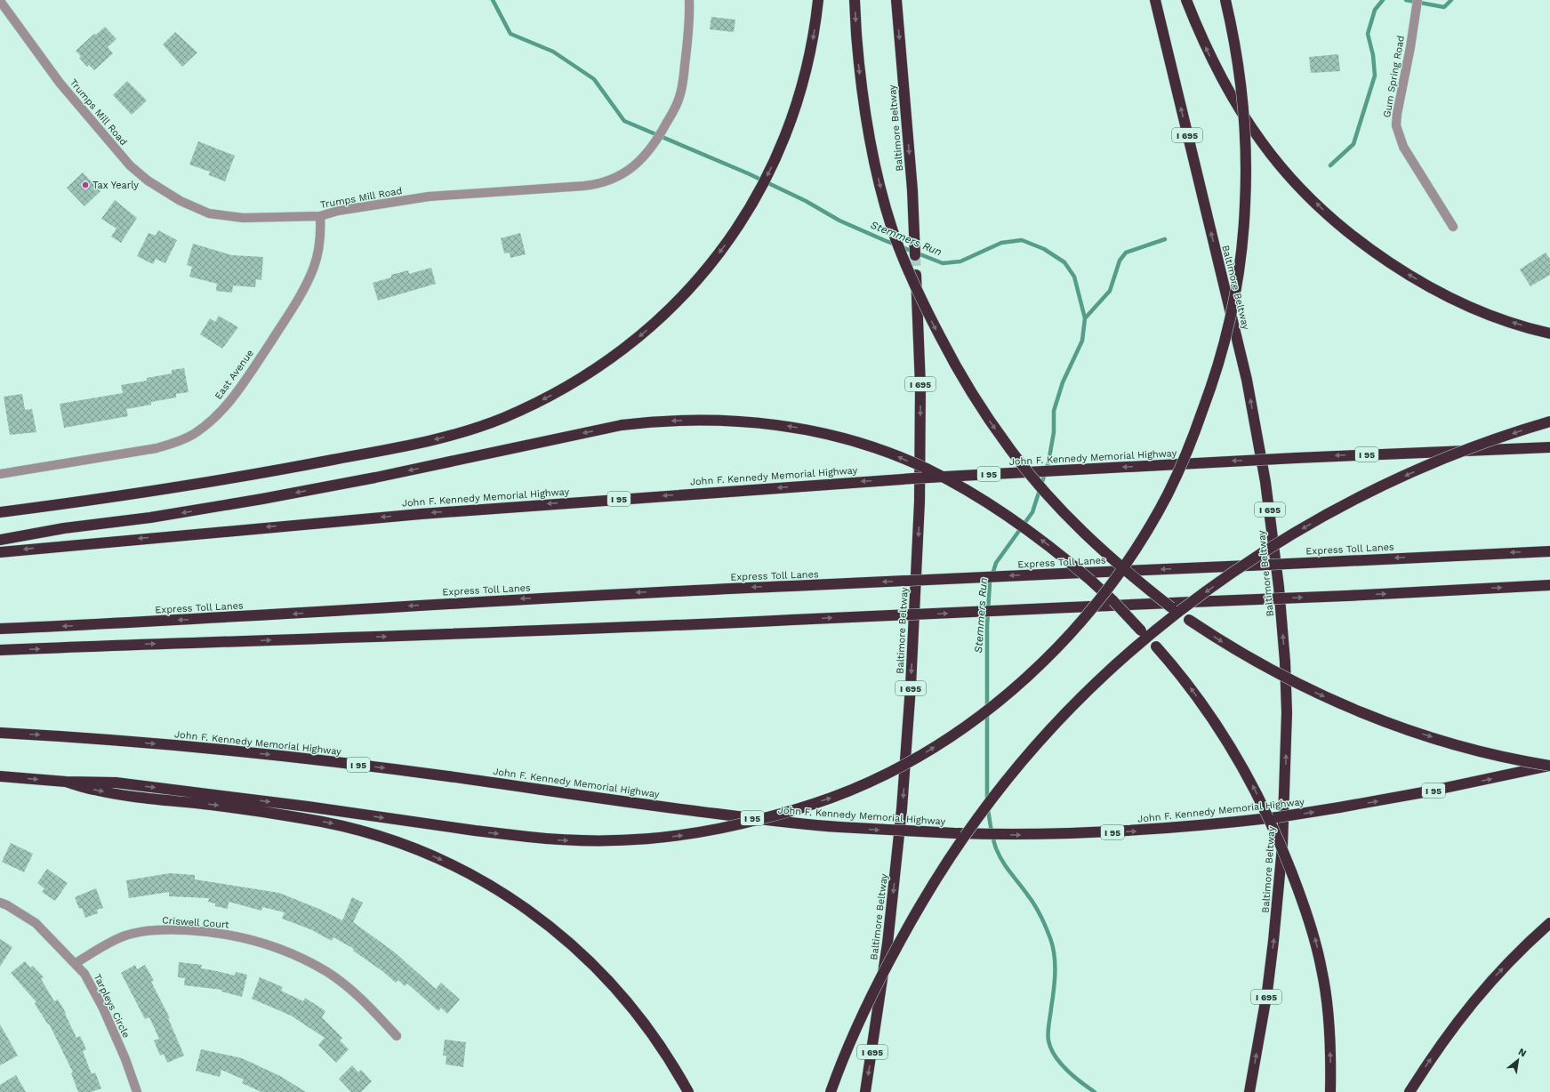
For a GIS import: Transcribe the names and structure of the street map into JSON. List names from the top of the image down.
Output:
{
  "streets": {
    "highway": [
      "Baltimore Beltway",
      "I 695",
      "I 95",
      "John F. Kennedy Memorial Highway",
      "Express Toll Lanes"
    ],
    "street": [
      "Gum Spring Road",
      "Trumps Mill Road",
      "East Avenue",
      "Criswell Court",
      "Tarpleys Circle"
    ]
  },
  "crossings": [
    ["Trumps Mill Road", "East Avenue"],
    ["Criswell Court", "Tarpleys Circle"]
  ],
  "water": ["Stemmers Run"],
  "places": ["Tax Yearly"],
  "north": "top right"
}
